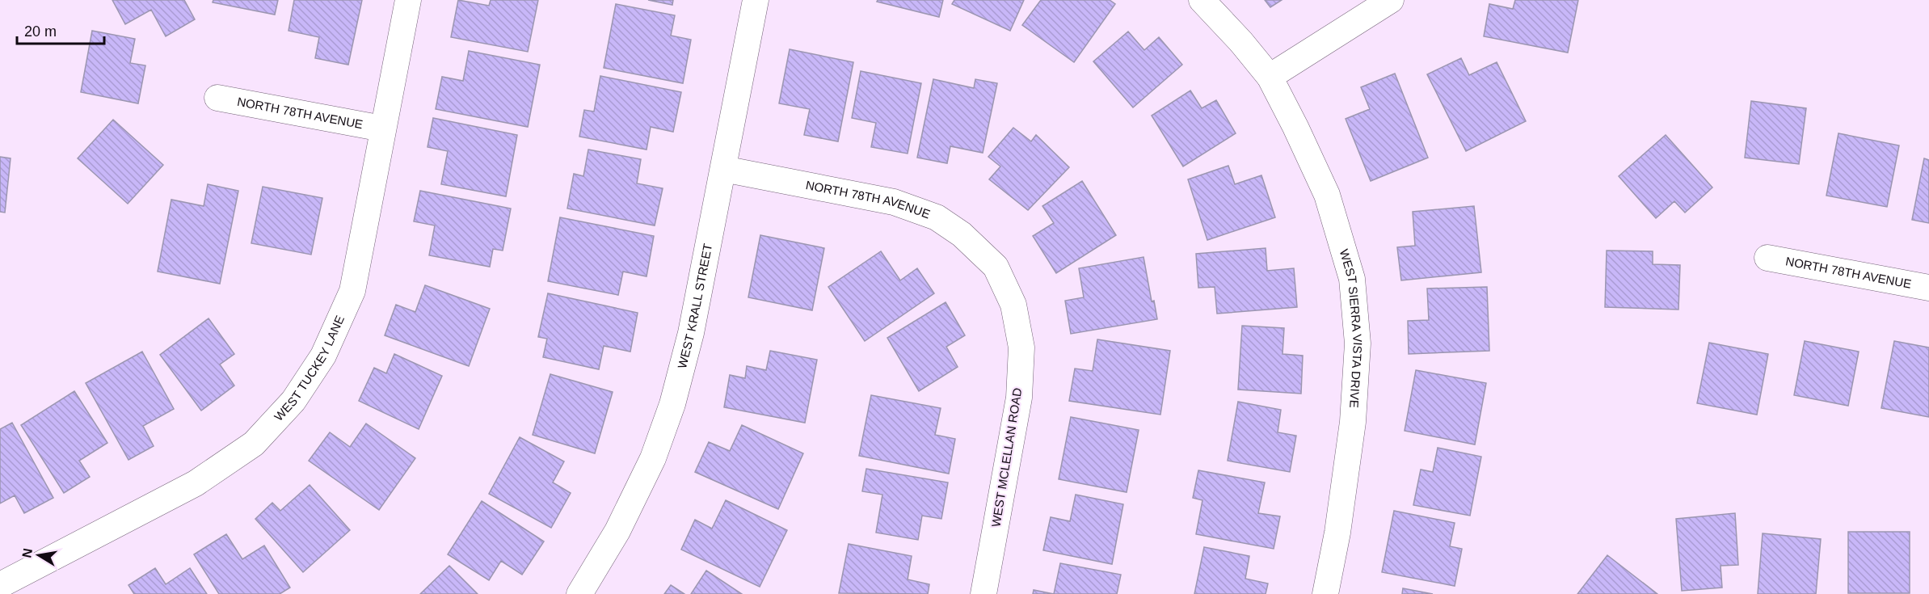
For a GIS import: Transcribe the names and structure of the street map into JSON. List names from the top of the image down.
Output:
{
  "streets": {
    "street": [
      "NORTH 78TH AVENUE",
      "WEST KRALL STREET",
      "WEST SIERRA VISTA DRIVE",
      "WEST TUCKEY LANE",
      "WEST MCLELLAN ROAD"
    ]
  },
  "crossings": [
    ["NORTH 78TH AVENUE", "WEST KRALL STREET"],
    ["NORTH 78TH AVENUE", "WEST TUCKEY LANE"],
    ["NORTH 78TH AVENUE", "WEST MCLELLAN ROAD"]
  ],
  "scale_bar": "20 m",
  "north": "left"
}
